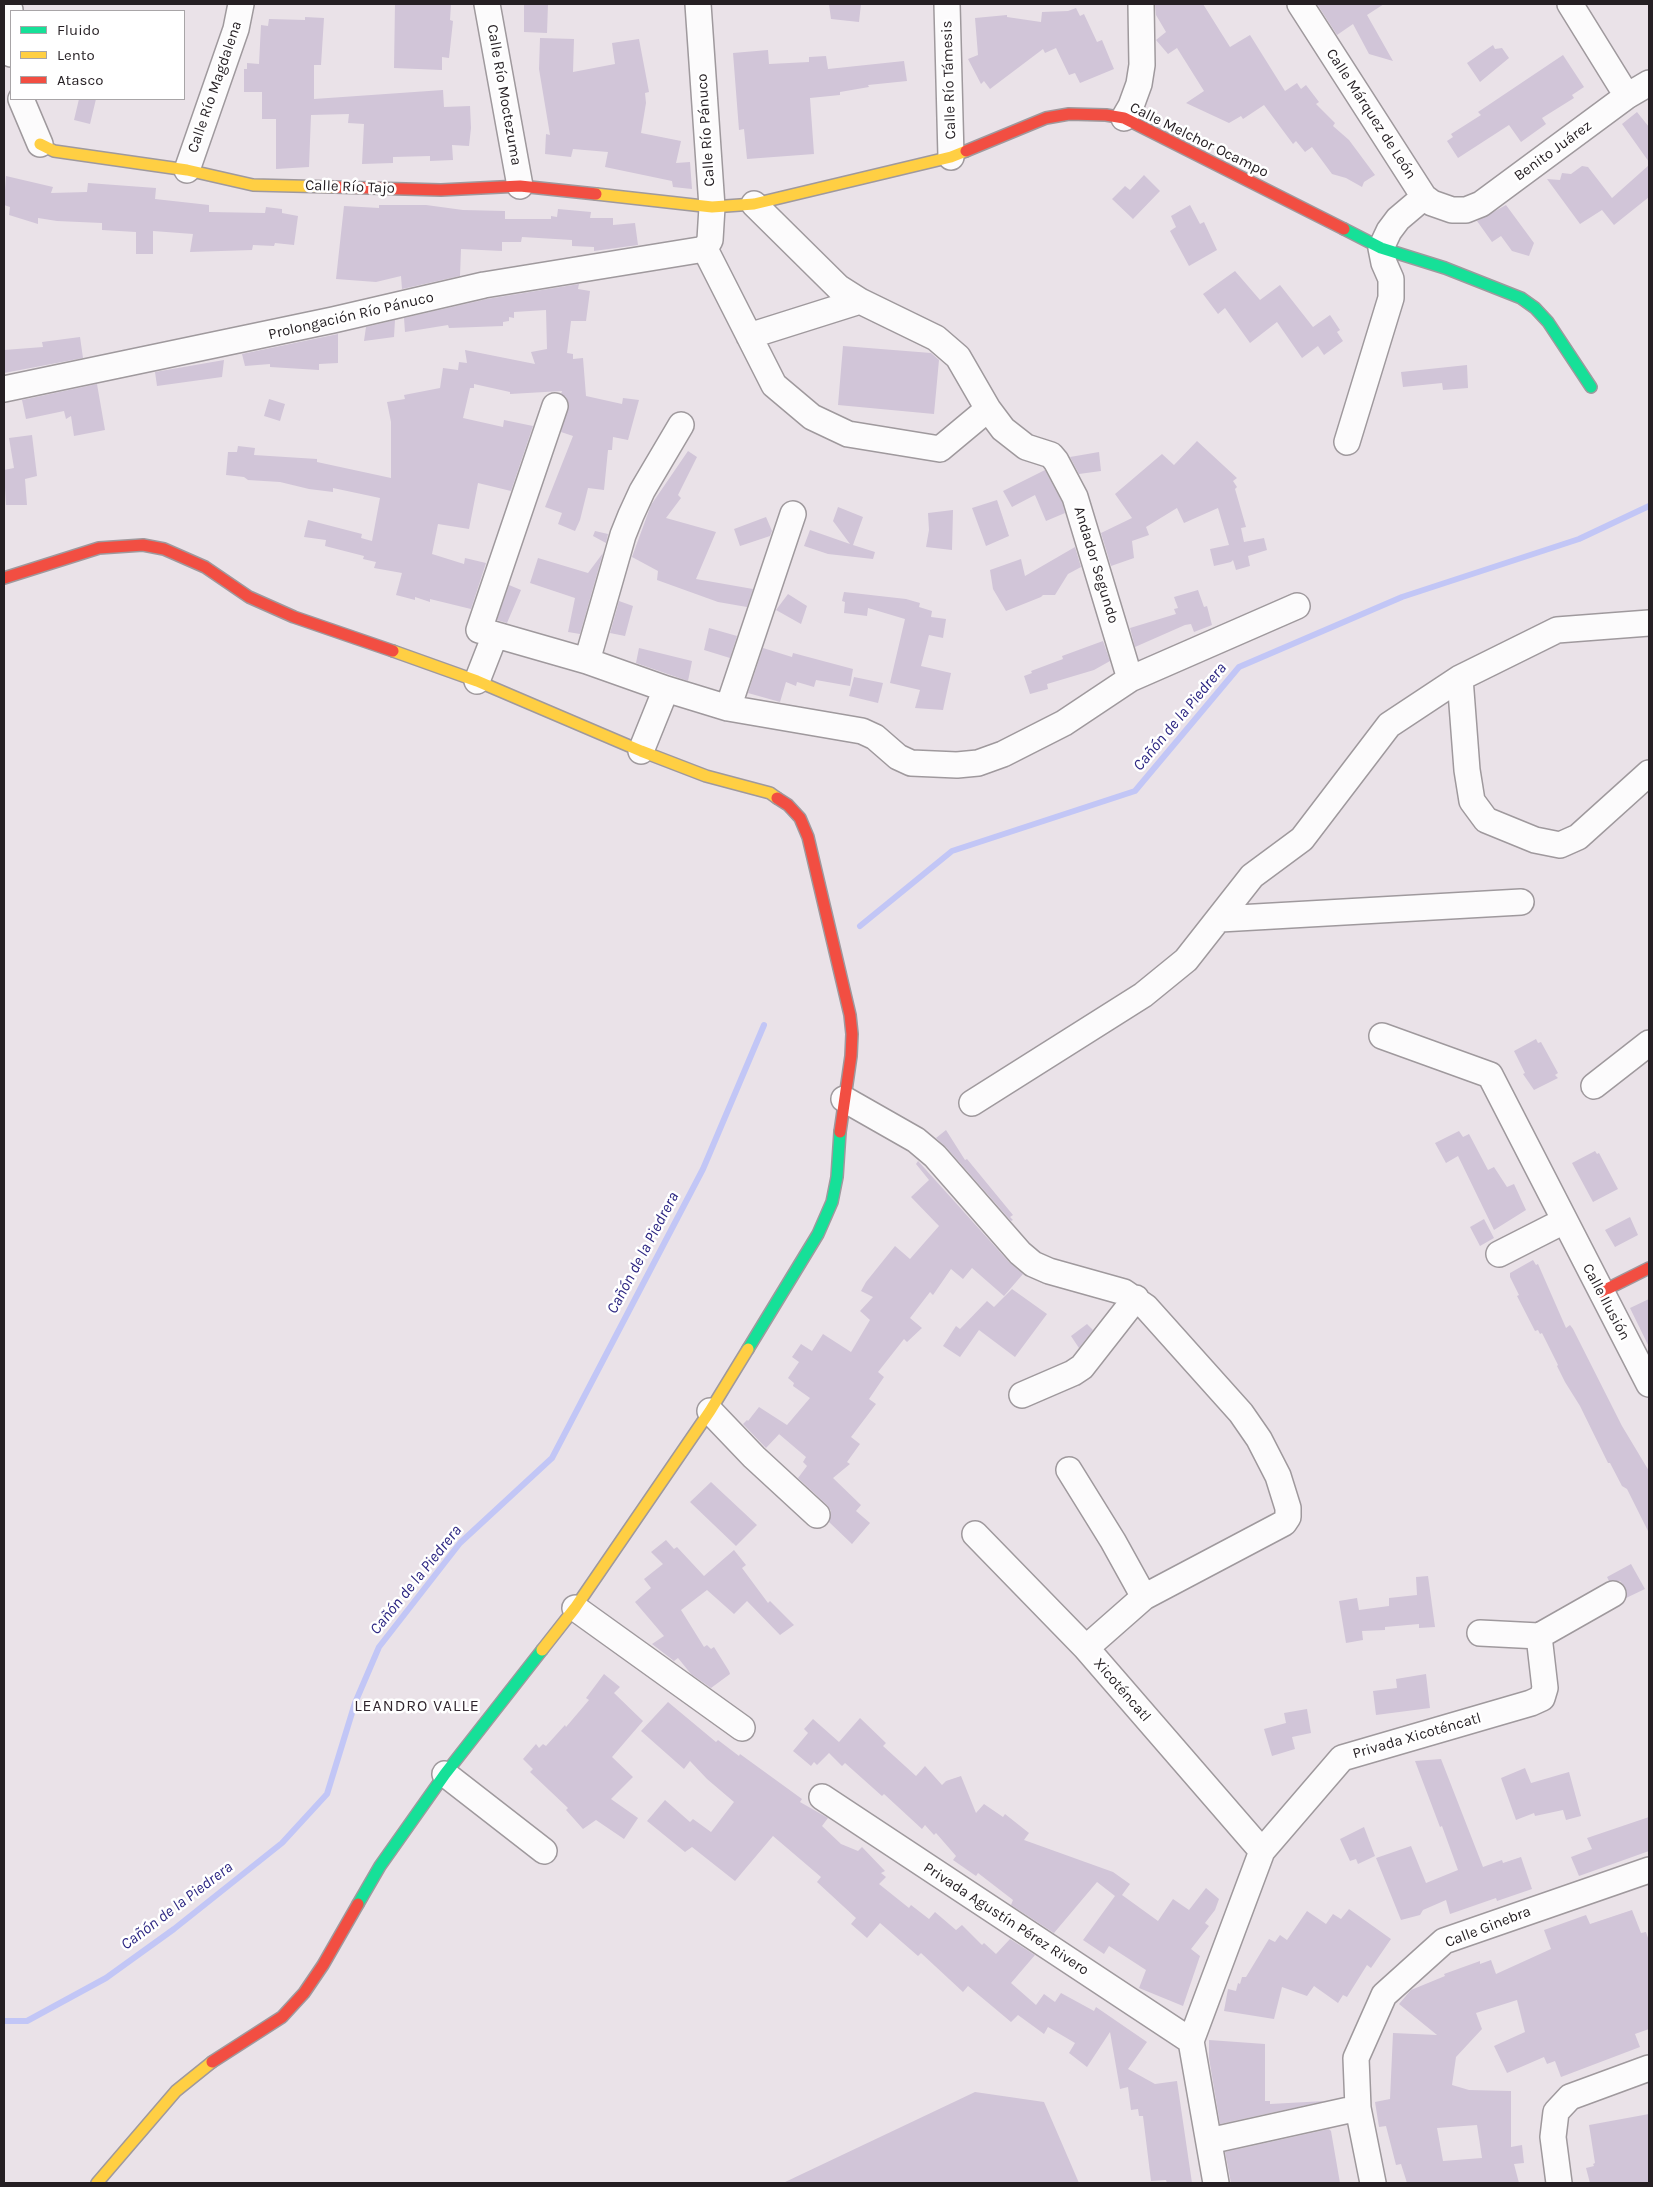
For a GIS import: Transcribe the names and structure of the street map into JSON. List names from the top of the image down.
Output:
{
  "streets": {
    "street": [
      "Calle Río Támesis",
      "Calle Río Magdalena",
      "Calle Río Moctezuma",
      "Calle Márquez de León",
      "Calle Río Pánuco",
      "Calle Melchor Ocampo",
      "Benito Juárez",
      "Calle Río Tajo",
      "Prolongación Río Pánuco",
      "Andador Segundo",
      "Calle Ilusión",
      "Xicoténcatl",
      "Privada Xicoténcatl",
      "Privada Agustín Pérez Rivero",
      "Calle Ginebra"
    ]
  },
  "crossings": [
    ["Calle Río Támesis", "Calle Melchor Ocampo"],
    ["Calle Río Magdalena", "Calle Río Tajo"],
    ["Calle Río Moctezuma", "Calle Río Tajo"],
    ["Calle Márquez de León", "Benito Juárez"],
    ["Calle Río Pánuco", "Calle Melchor Ocampo"],
    ["Calle Río Pánuco", "Calle Río Tajo"],
    ["Calle Río Pánuco", "Prolongación Río Pánuco"],
    ["Calle Melchor Ocampo", "Calle Río Tajo"],
    ["Xicoténcatl", "Privada Xicoténcatl"],
    ["Privada Xicoténcatl", "Privada Agustín Pérez Rivero"]
  ],
  "districts": ["LEANDRO VALLE"],
  "water": ["Cañón de la Piedrera"],
  "legend": ["Fluido", "Lento", "Atasco"]
}
